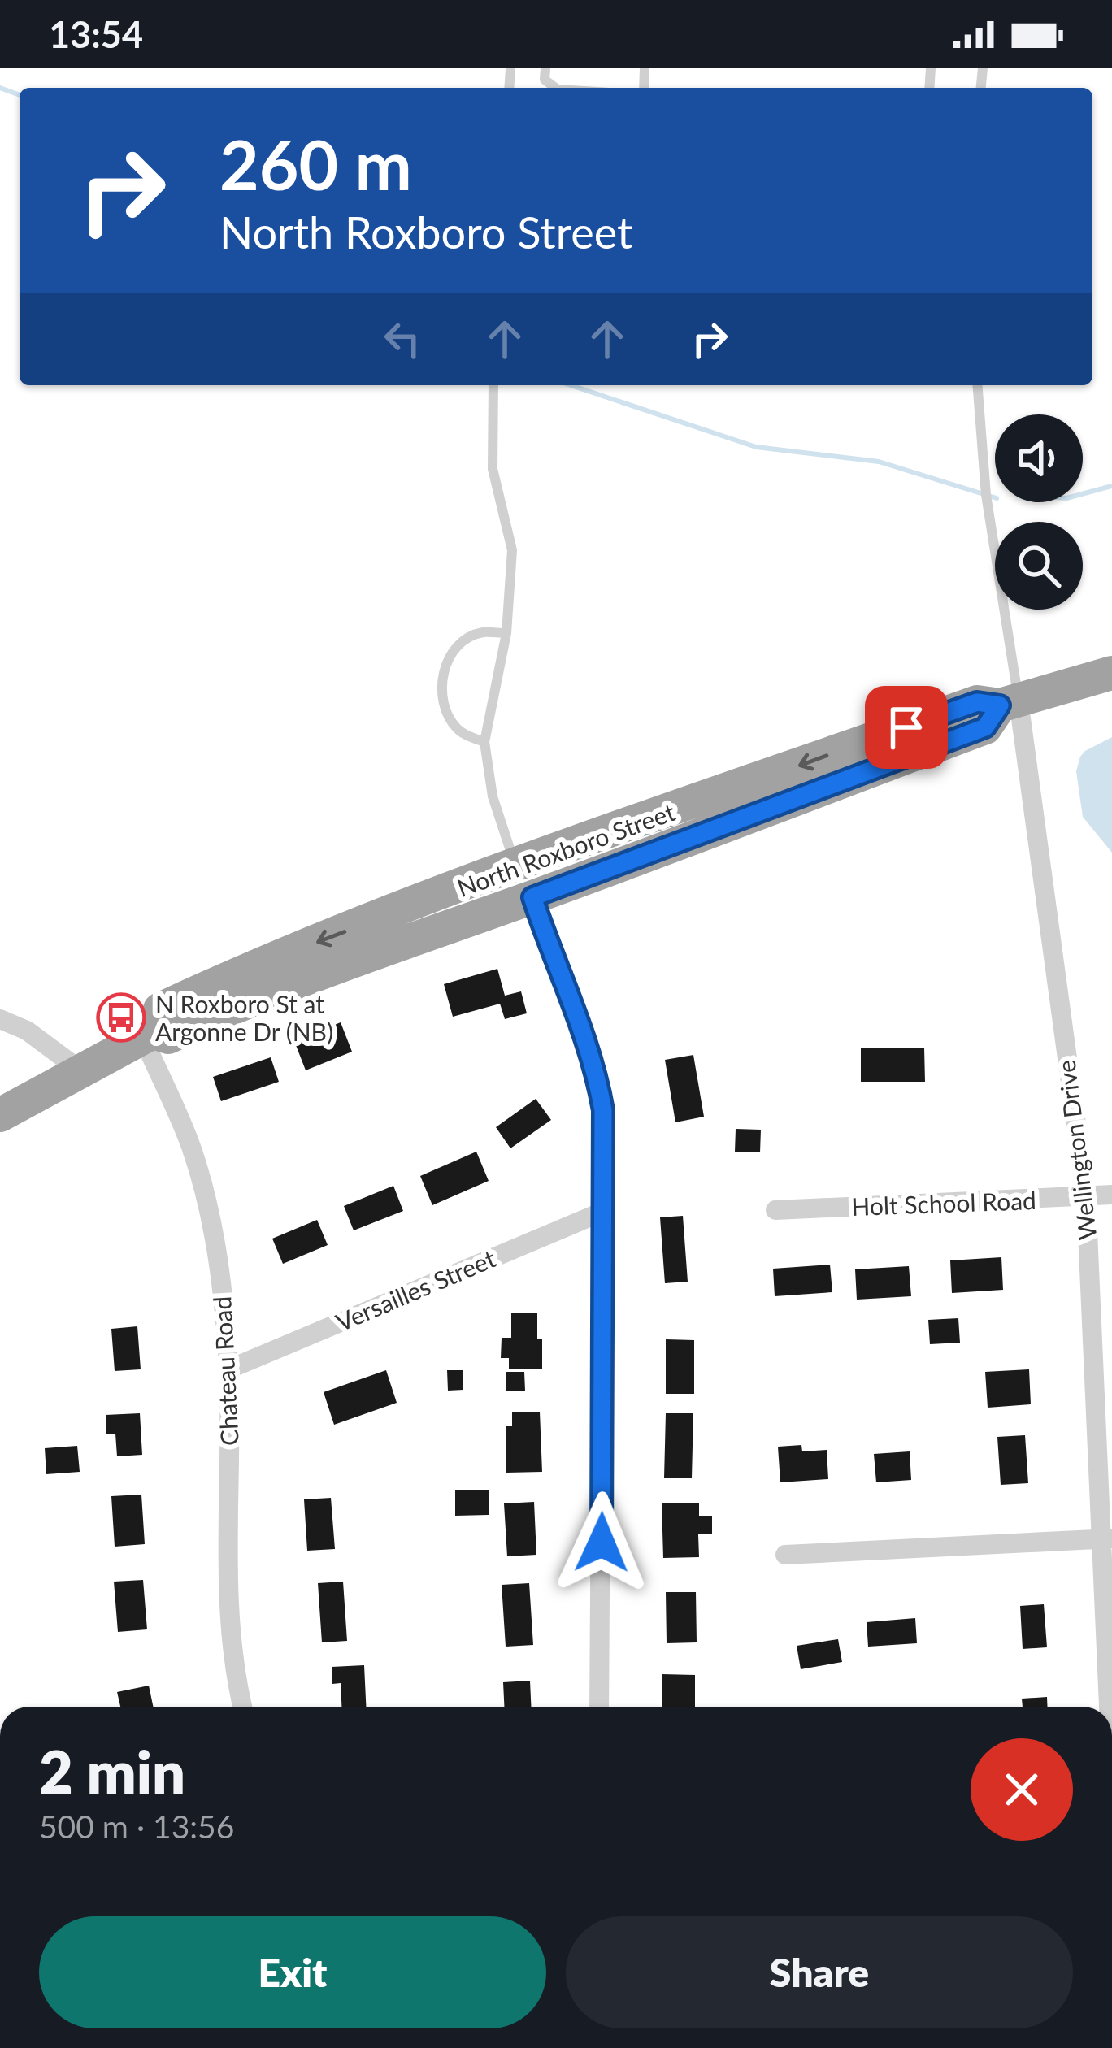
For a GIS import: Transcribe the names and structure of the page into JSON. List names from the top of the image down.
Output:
{
  "streets": {
    "highway": ["North Roxboro Street"],
    "street": [
      "Wellington Drive",
      "Holt School Road",
      "Versailles Street",
      "Chateau Road"
    ]
  },
  "crossings": [
    ["North Roxboro Street", "Wellington Drive"],
    ["North Roxboro Street", "Chateau Road"],
    ["Wellington Drive", "Holt School Road"],
    ["Versailles Street", "Chateau Road"]
  ],
  "places": {
    "bus stop": ["N Roxboro St at Argonne Dr (NB)"]
  },
  "page": {
    "status": "13:54",
    "turn": ["260 m", "North Roxboro Street"],
    "heading": ["2 min", "500 m · 13:56"],
    "buttons": ["Exit", "Share"]
  }
}
